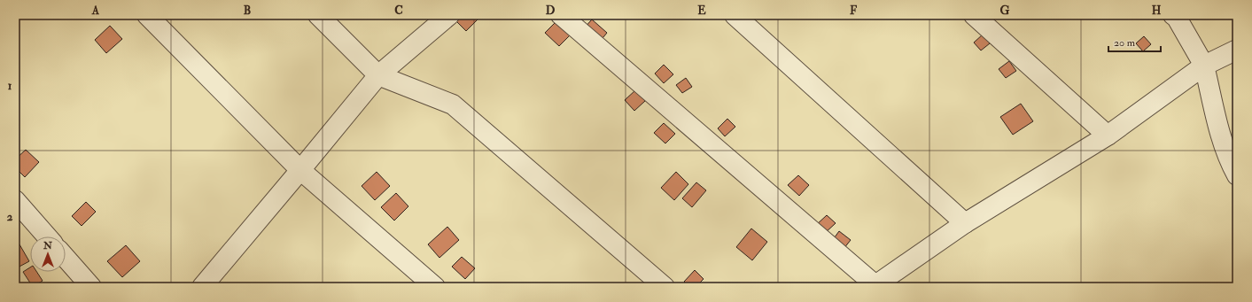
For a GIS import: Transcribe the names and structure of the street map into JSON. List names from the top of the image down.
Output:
{
  "scale_bar": "20 m",
  "north": "top",
  "grid": {
    "columns": [
      "A",
      "B",
      "C",
      "D",
      "E",
      "F",
      "G",
      "H"
    ],
    "rows": ["1", "2"]
  }
}
